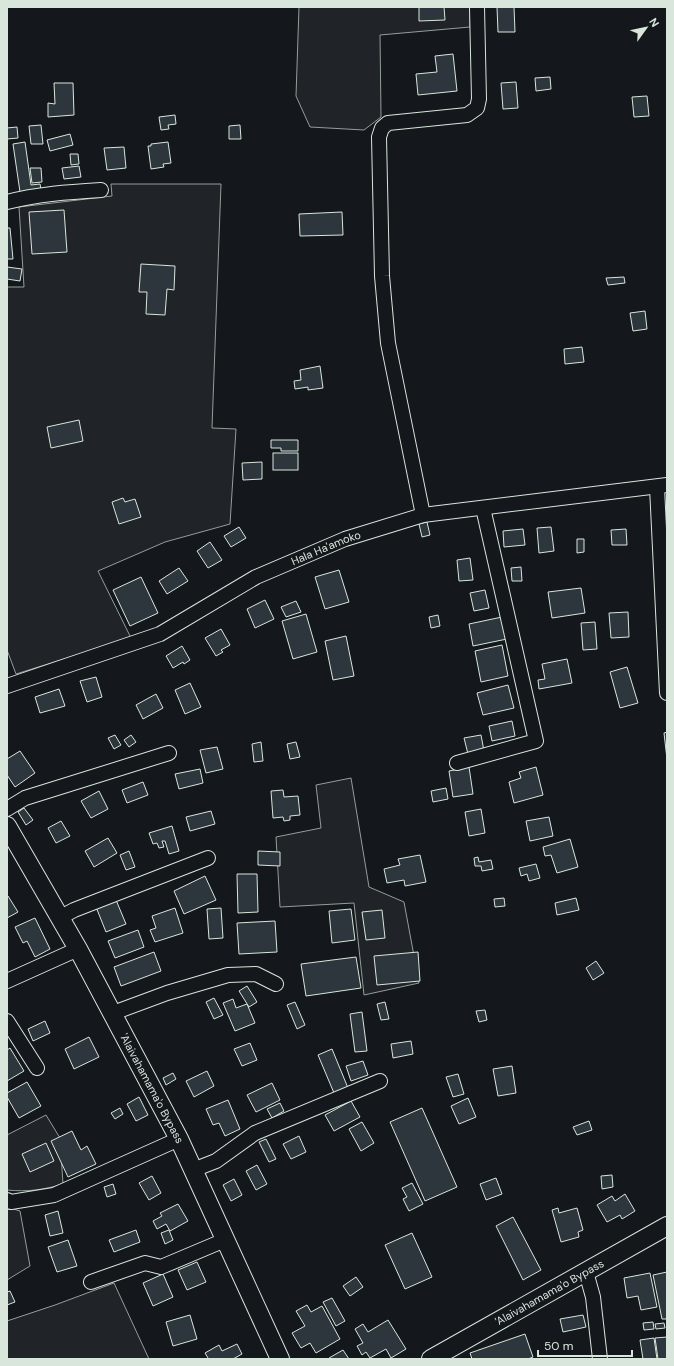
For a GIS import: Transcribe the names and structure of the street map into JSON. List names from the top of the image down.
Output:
{
  "streets": {
    "main road": ["'Alaivahamama'o Bypass"],
    "street": ["Hala Ha'amoko"]
  },
  "scale_bar": "50 m",
  "north": "top right"
}
